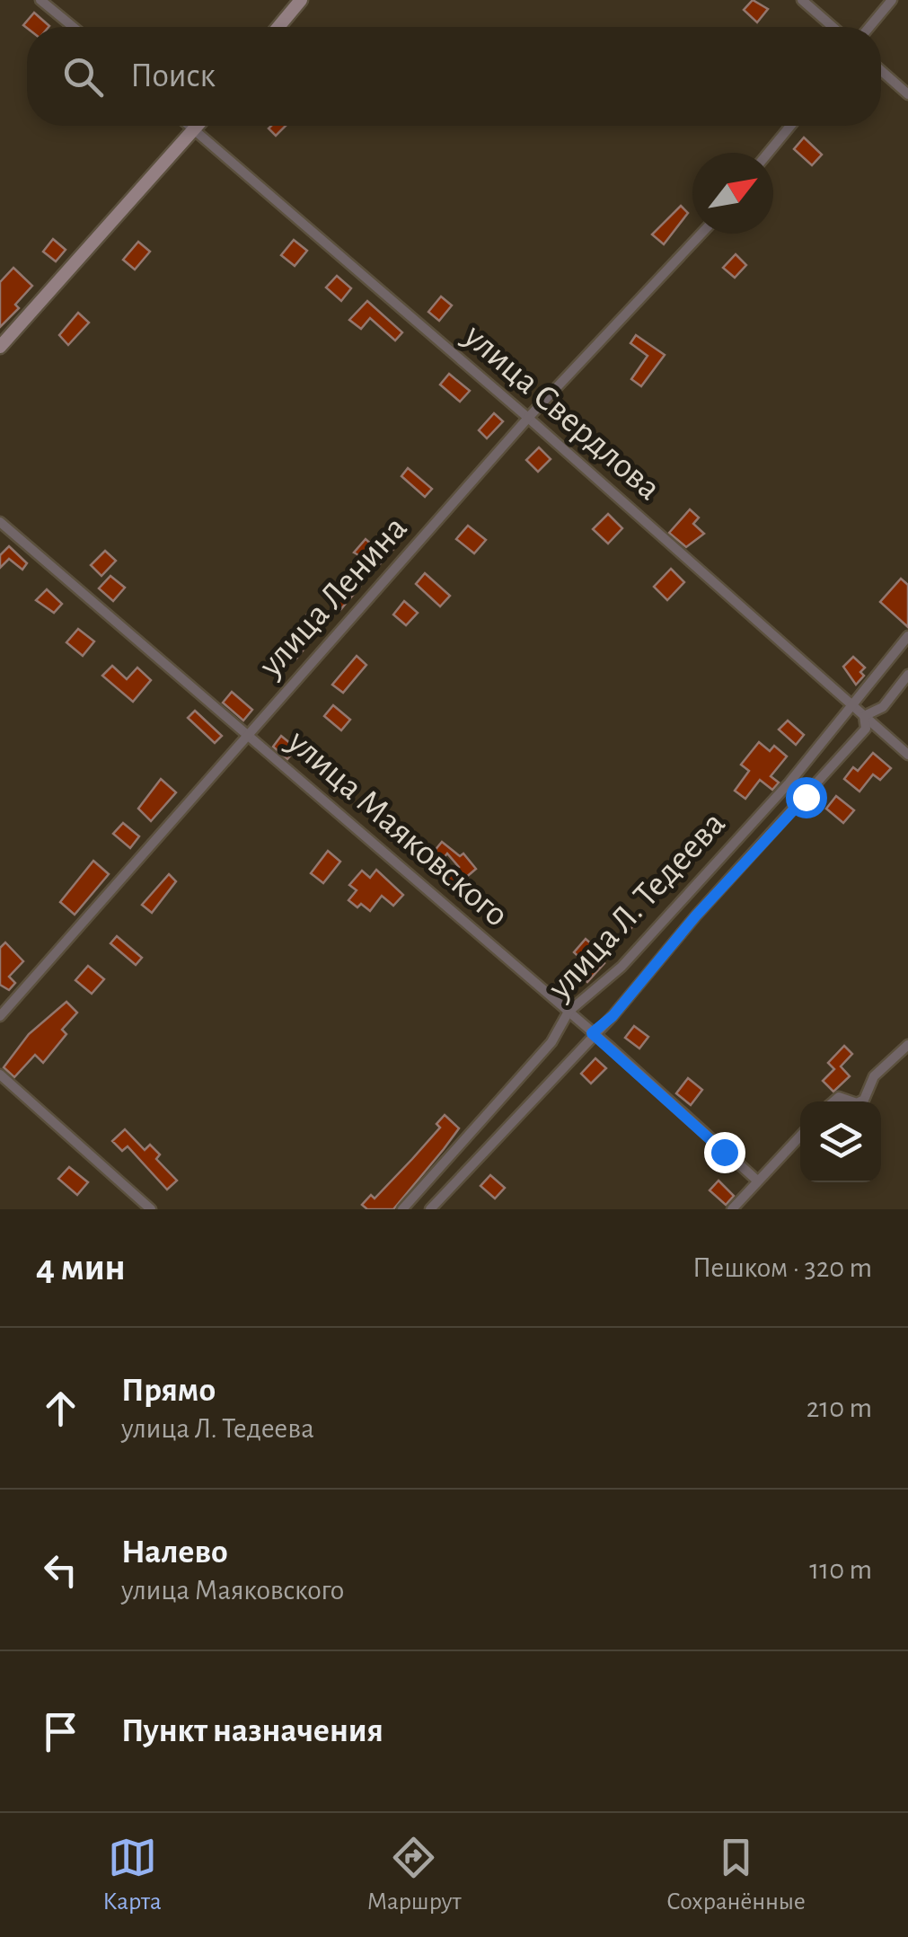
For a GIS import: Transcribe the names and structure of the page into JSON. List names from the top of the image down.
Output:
{
  "streets": {
    "street": [
      "улица Свердлова",
      "улица Ленина",
      "улица Маяковского",
      "улица Л. Тедеева"
    ]
  },
  "crossings": [
    ["улица Свердлова", "улица Ленина"],
    ["улица Свердлова", "улица Л. Тедеева"],
    ["улица Ленина", "улица Маяковского"],
    ["улица Маяковского", "улица Л. Тедеева"]
  ],
  "north": "top right",
  "page": {
    "search": "Поиск",
    "heading": ["4 мин", "Пешком · 320 m"],
    "list": [
      ["Прямо", "улица Л. Тедеева", "210 m"],
      ["Налево", "улица Маяковского", "110 m"],
      "Пункт назначения"
    ],
    "nav": ["Карта", "Маршрут", "Сохранённые"]
  }
}
